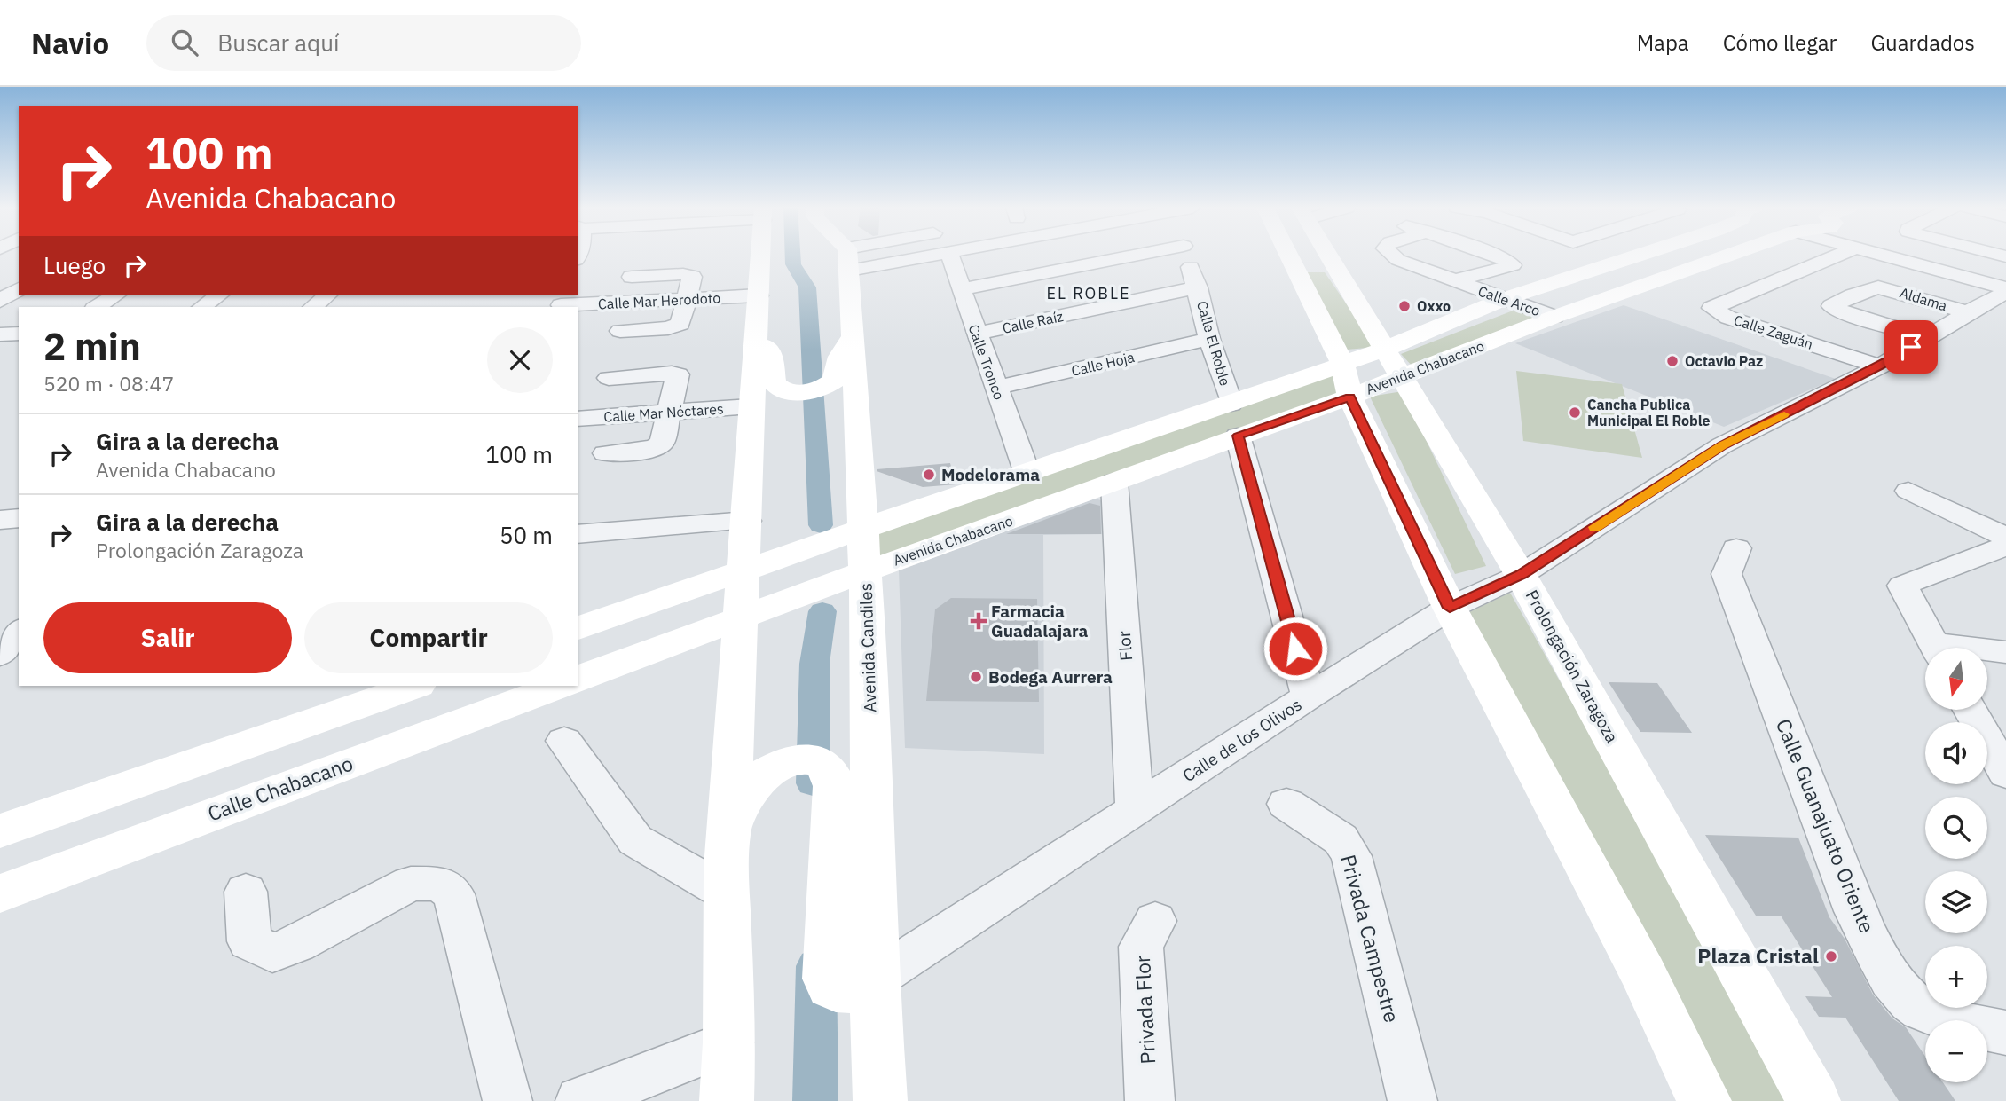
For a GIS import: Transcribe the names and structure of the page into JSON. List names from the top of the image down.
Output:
{
  "streets": {
    "main road": [
      "Avenida Chabacano",
      "Avenida Candiles",
      "Prolongación Zaragoza",
      "Calle Chabacano"
    ],
    "street": [
      "Aldama",
      "Calle Mar Herodoto",
      "Calle Arco",
      "Calle Raíz",
      "Calle Zaguán",
      "Calle El Roble",
      "Calle Tronco",
      "Calle Hoja",
      "Calle Mar Néctares",
      "Flor",
      "Calle de los Olivos",
      "Calle Guanajuato Oriente",
      "Privada Campestre",
      "Privada Flor"
    ]
  },
  "crossings": [
    ["Aldama", "Calle de los Olivos"],
    ["Calle Arco", "Avenida Chabacano"],
    ["Calle Raíz", "Calle El Roble"],
    ["Calle Raíz", "Calle Tronco"],
    ["Calle Zaguán", "Calle de los Olivos"],
    ["Calle El Roble", "Calle Hoja"],
    ["Calle El Roble", "Avenida Chabacano"],
    ["Calle Tronco", "Calle Hoja"],
    ["Calle Tronco", "Avenida Chabacano"],
    ["Avenida Chabacano", "Flor"],
    ["Avenida Chabacano", "Avenida Candiles"],
    ["Avenida Chabacano", "Prolongación Zaragoza"],
    ["Flor", "Calle de los Olivos"],
    ["Avenida Candiles", "Calle de los Olivos"],
    ["Prolongación Zaragoza", "Calle de los Olivos"]
  ],
  "districts": ["EL ROBLE"],
  "places": {
    "other": [
      "Oxxo",
      "Octavio Paz",
      "Cancha Publica Municipal El Roble",
      "Modelorama",
      "Bodega Aurrera",
      "Plaza Cristal"
    ],
    "health": ["Farmacia Guadalajara"]
  },
  "north": "bottom",
  "page": {
    "header": "Navio",
    "search": "Buscar aquí",
    "nav": ["Mapa", "Cómo llegar", "Guardados"],
    "turn": ["100 m", "Avenida Chabacano"],
    "then": "Luego",
    "heading": ["2 min", "520 m · 08:47"],
    "list": [
      {
        "name": "Gira a la derecha",
        "note": "Avenida Chabacano",
        "value": "100 m"
      },
      {
        "name": "Gira a la derecha",
        "note": "Prolongación Zaragoza",
        "value": "50 m"
      }
    ],
    "buttons": ["Salir", "Compartir"],
    "map_buttons": ["+", "−"]
  }
}
